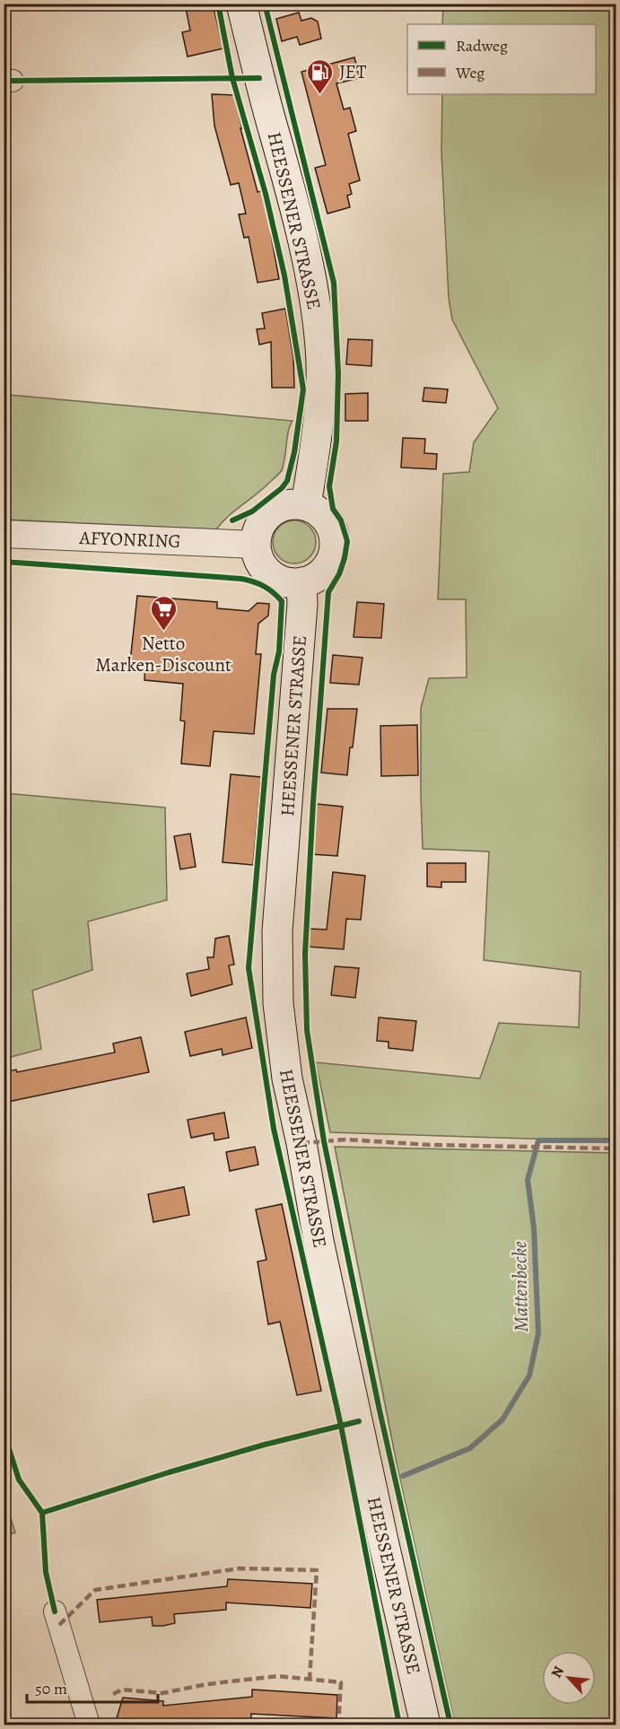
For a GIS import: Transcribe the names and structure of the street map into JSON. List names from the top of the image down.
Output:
{
  "streets": {
    "main road": ["HEESSENER STRASSE"],
    "street": ["AFYONRING"]
  },
  "crossings": [
    ["HEESSENER STRASSE", "AFYONRING"]
  ],
  "water": ["Mattenbecke"],
  "places": {
    "fuel station": ["JET"],
    "supermarket": ["Netto Marken-Discount"]
  },
  "legend": ["Radweg", "Weg"],
  "scale_bar": "50 m",
  "north": "top left"
}
